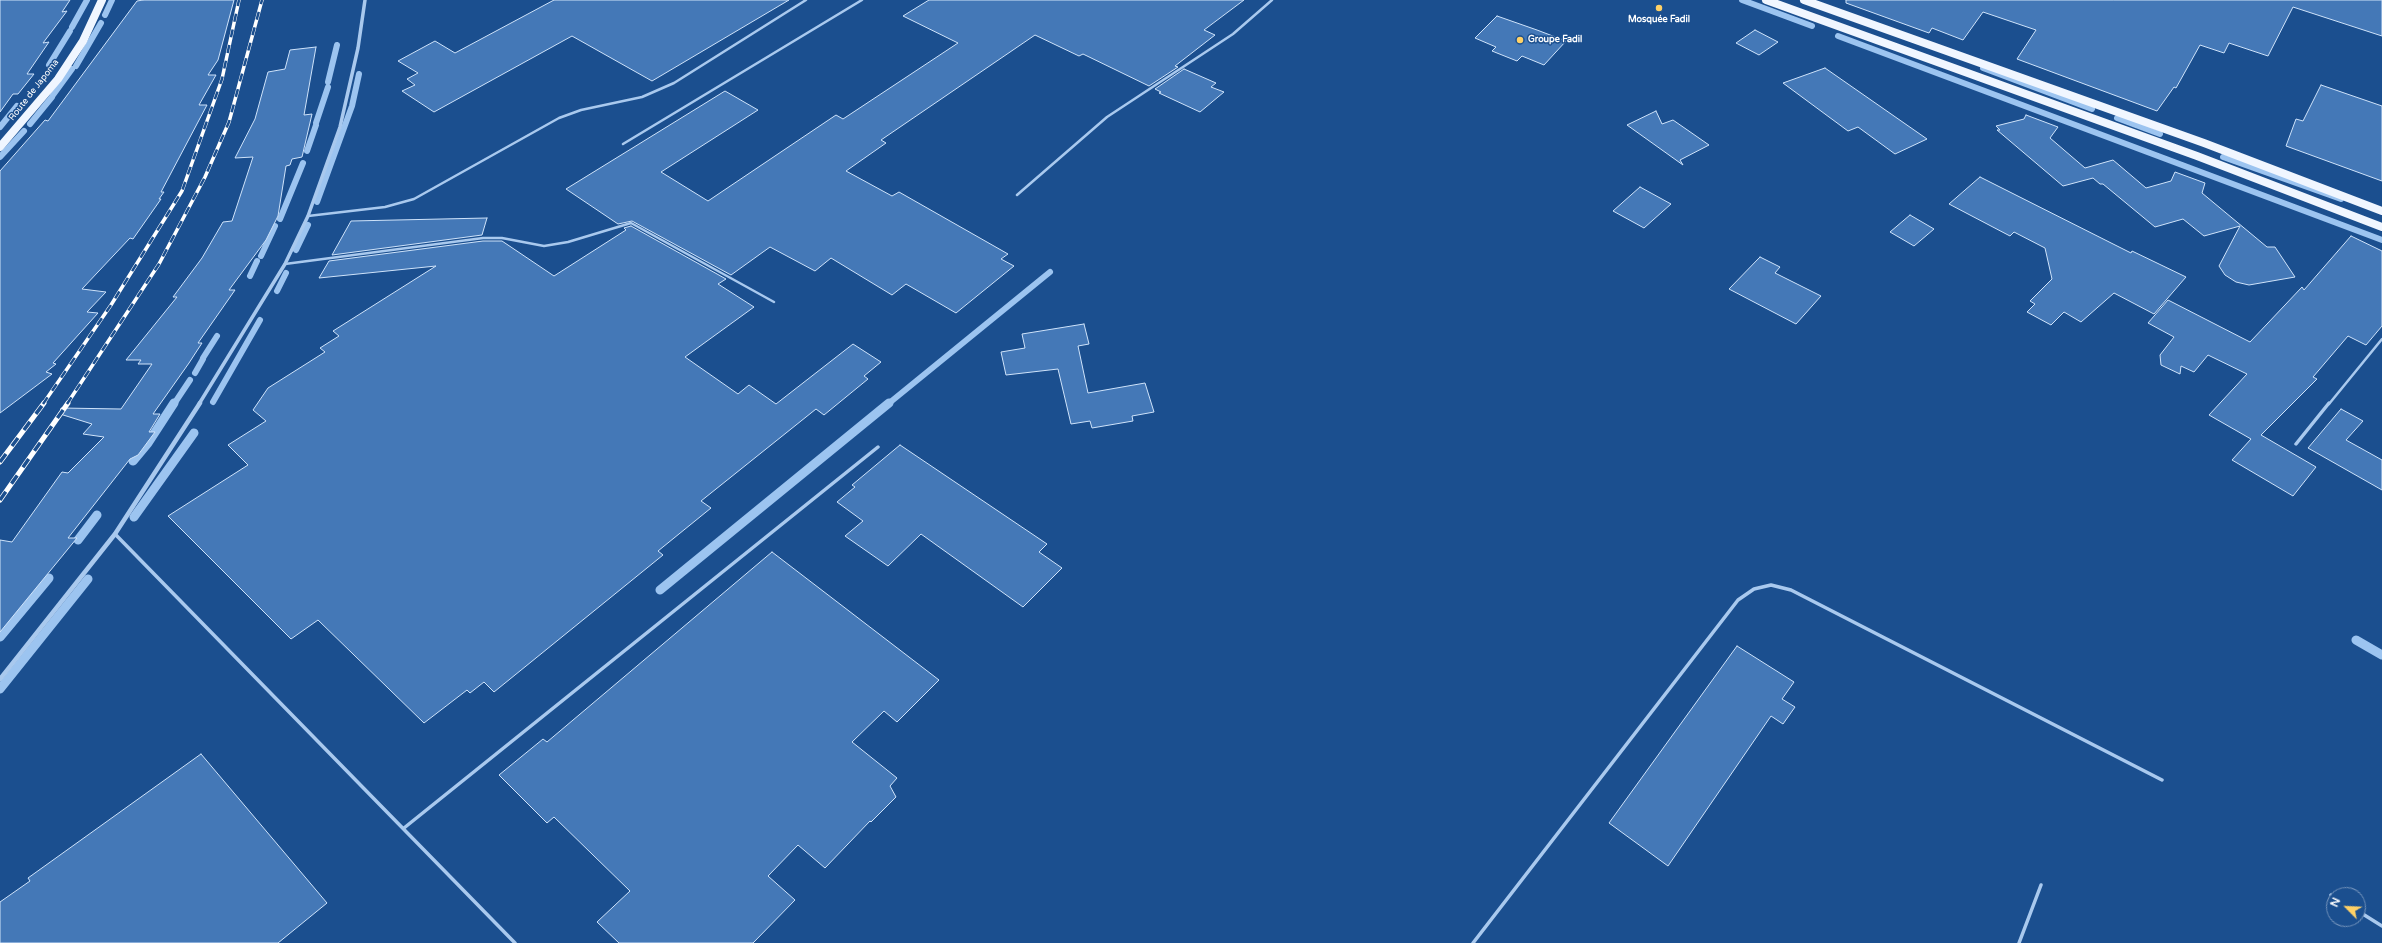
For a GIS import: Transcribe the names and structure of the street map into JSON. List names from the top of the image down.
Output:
{
  "streets": {
    "main road": ["Route de Japoma"]
  },
  "places": ["Mosquée Fadil", "Groupe Fadil"],
  "north": "top left"
}
